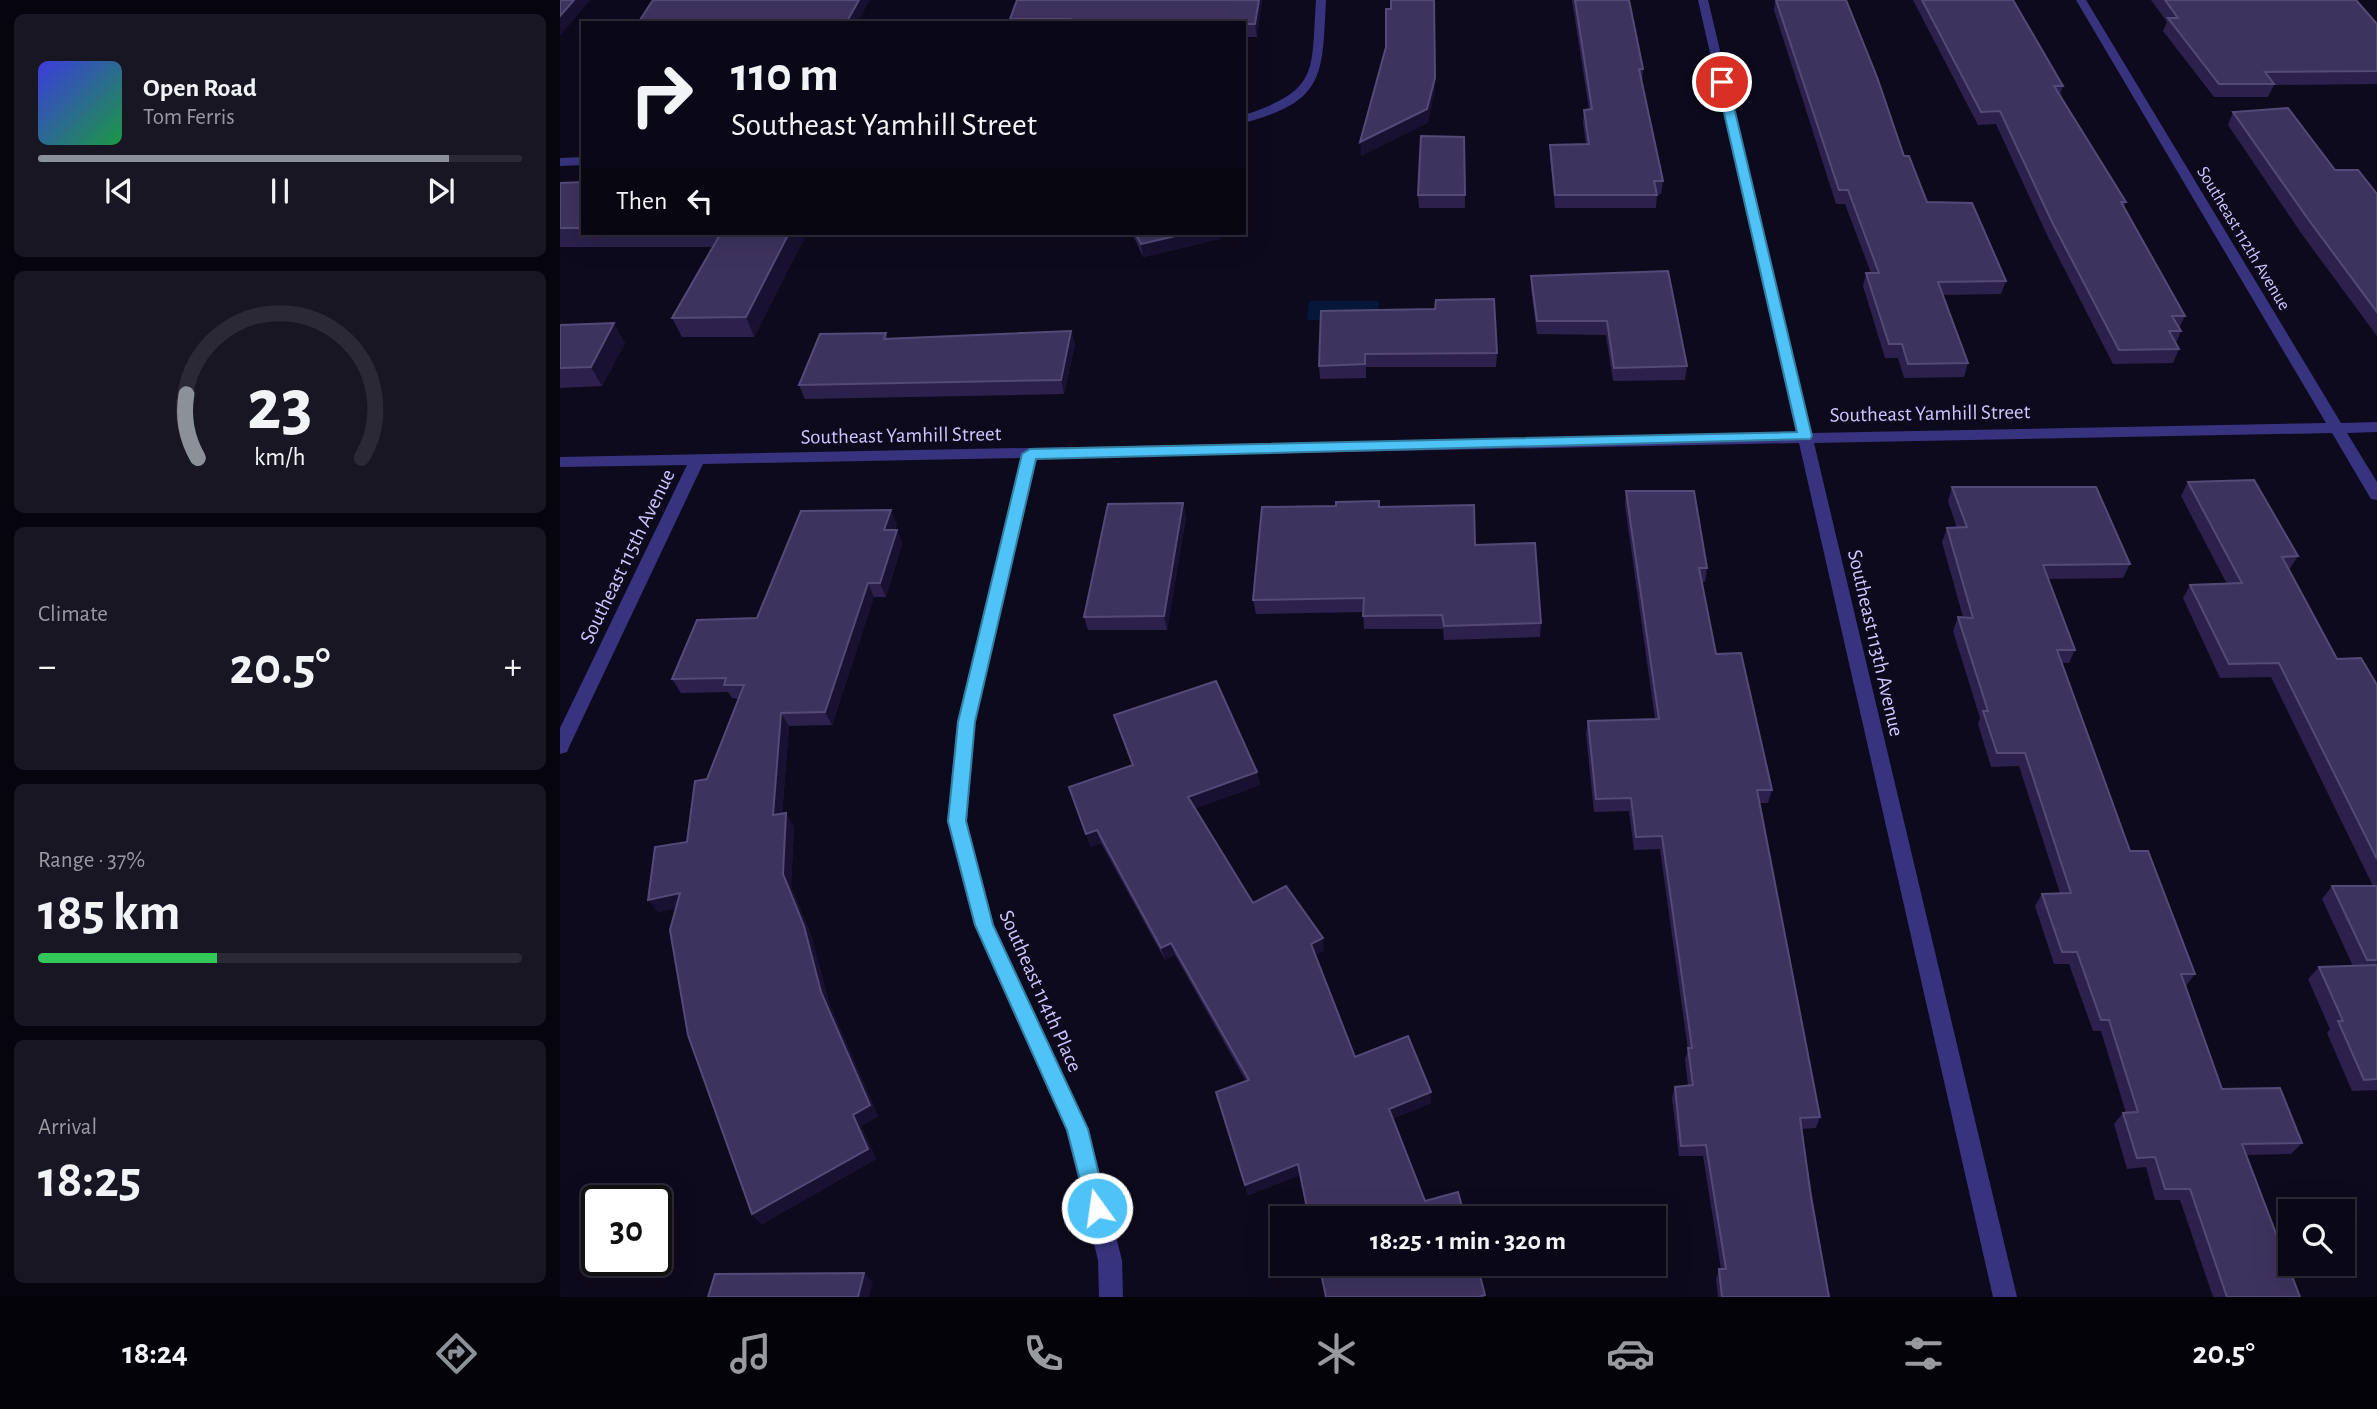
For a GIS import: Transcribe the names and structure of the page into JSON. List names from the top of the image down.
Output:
{
  "streets": {
    "street": [
      "Southeast 112th Avenue",
      "Southeast Yamhill Street",
      "Southeast 115th Avenue",
      "Southeast 113th Avenue",
      "Southeast 114th Place"
    ]
  },
  "crossings": [
    ["Southeast 112th Avenue", "Southeast Yamhill Street"],
    ["Southeast Yamhill Street", "Southeast 115th Avenue"],
    ["Southeast Yamhill Street", "Southeast 113th Avenue"],
    ["Southeast Yamhill Street", "Southeast 114th Place"]
  ],
  "page": {
    "turn": ["110 m", "Southeast Yamhill Street"],
    "song": ["Open Road", "Tom Ferris"],
    "then": "Then",
    "tile": [
      "Climate",
      ["Range · 37%", "185 km"],
      ["Arrival", "18:25"]
    ],
    "heat": ["−", "20.5°", "+"],
    "limit": "30",
    "trip": "18:25 · 1 min · 320 m",
    "tabs": ["18:24", "20.5°"],
    "gauge": ["23", "km/h"]
  }
}
